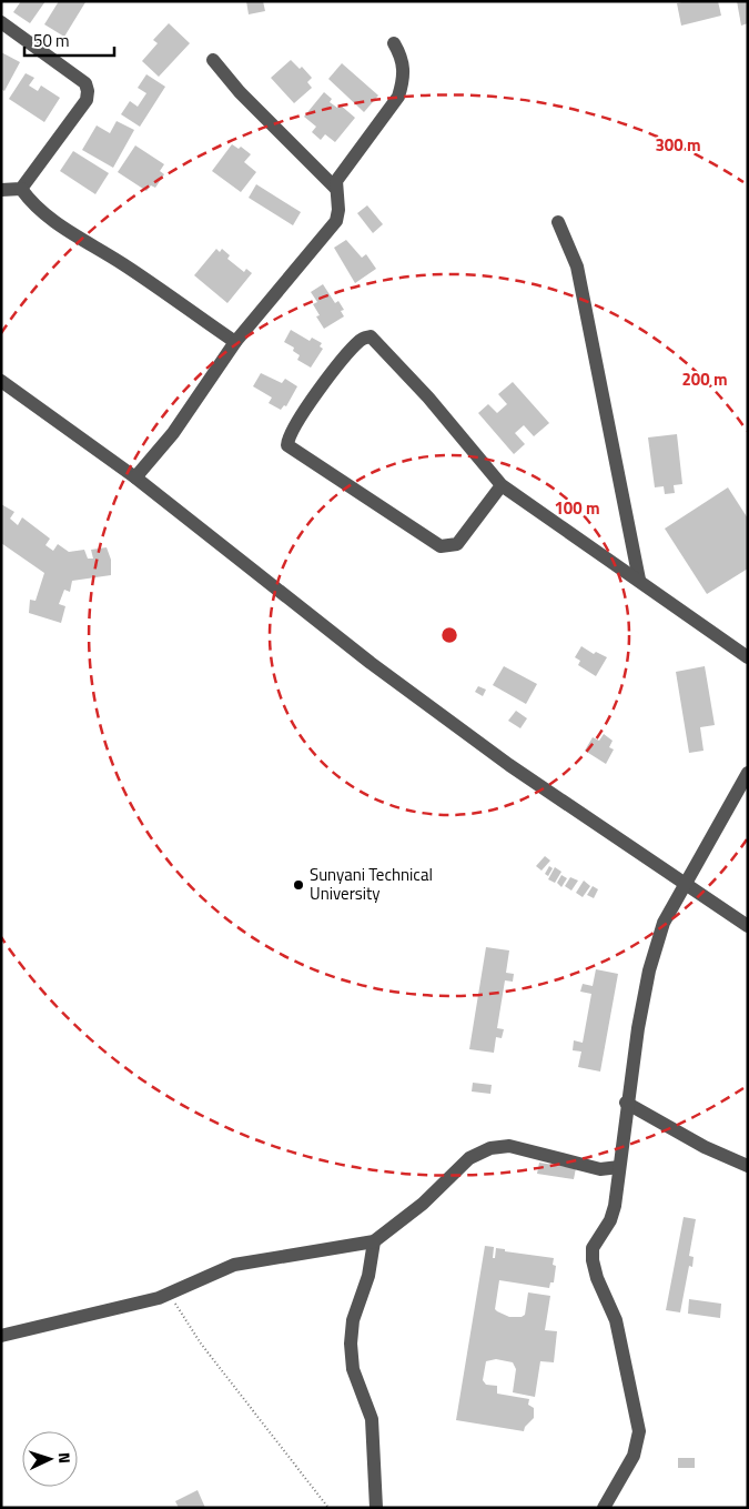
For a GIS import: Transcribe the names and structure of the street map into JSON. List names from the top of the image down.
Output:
{
  "places": ["Sunyani Technical University"],
  "scale_bar": "50 m",
  "north": "right",
  "rings": ["300 m", "200 m", "100 m"]
}
